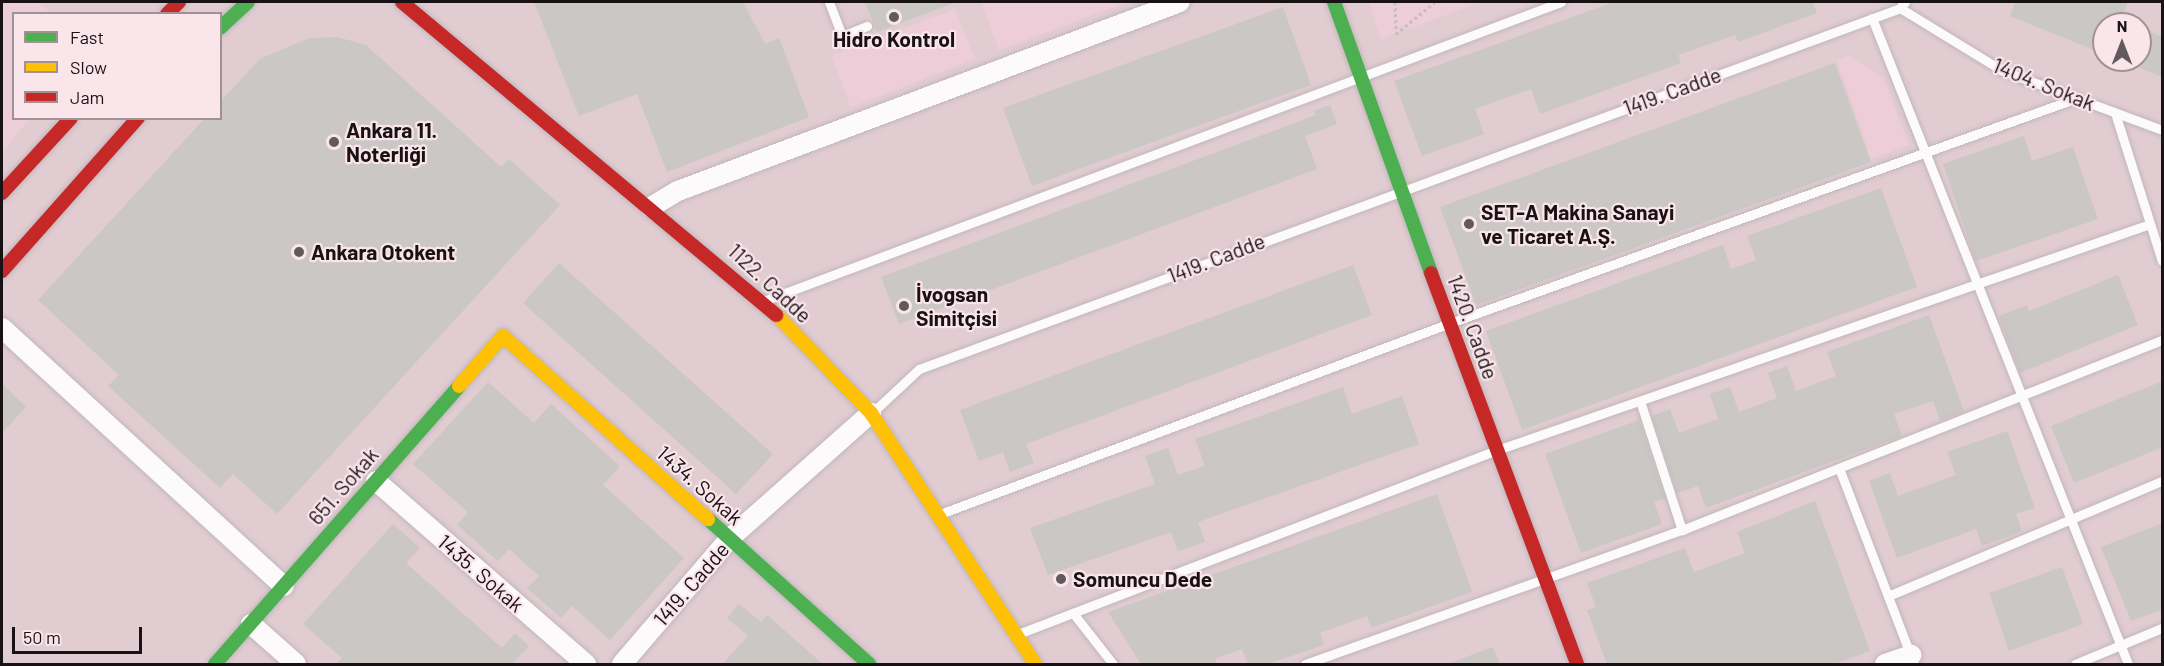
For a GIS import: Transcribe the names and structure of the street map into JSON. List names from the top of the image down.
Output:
{
  "streets": {
    "street": [
      "1419. Cadde",
      "1122. Cadde",
      "1420. Cadde",
      "1434. Sokak",
      "651. Sokak",
      "1435. Sokak"
    ],
    "lane": ["1404. Sokak"]
  },
  "crossings": [
    ["1404. Sokak", "1419. Cadde"],
    ["1419. Cadde", "1122. Cadde"],
    ["1419. Cadde", "1420. Cadde"],
    ["1419. Cadde", "1434. Sokak"],
    ["1434. Sokak", "651. Sokak"],
    ["651. Sokak", "1435. Sokak"]
  ],
  "places": [
    "Hidro Kontrol",
    "Ankara 11. Noterliği",
    "SET-A Makina Sanayi ve Ticaret A.Ş.",
    "Ankara Otokent",
    "İvogsan Simitçisi",
    "Somuncu Dede"
  ],
  "legend": ["Fast", "Slow", "Jam"],
  "scale_bar": "50 m",
  "north": "top"
}
